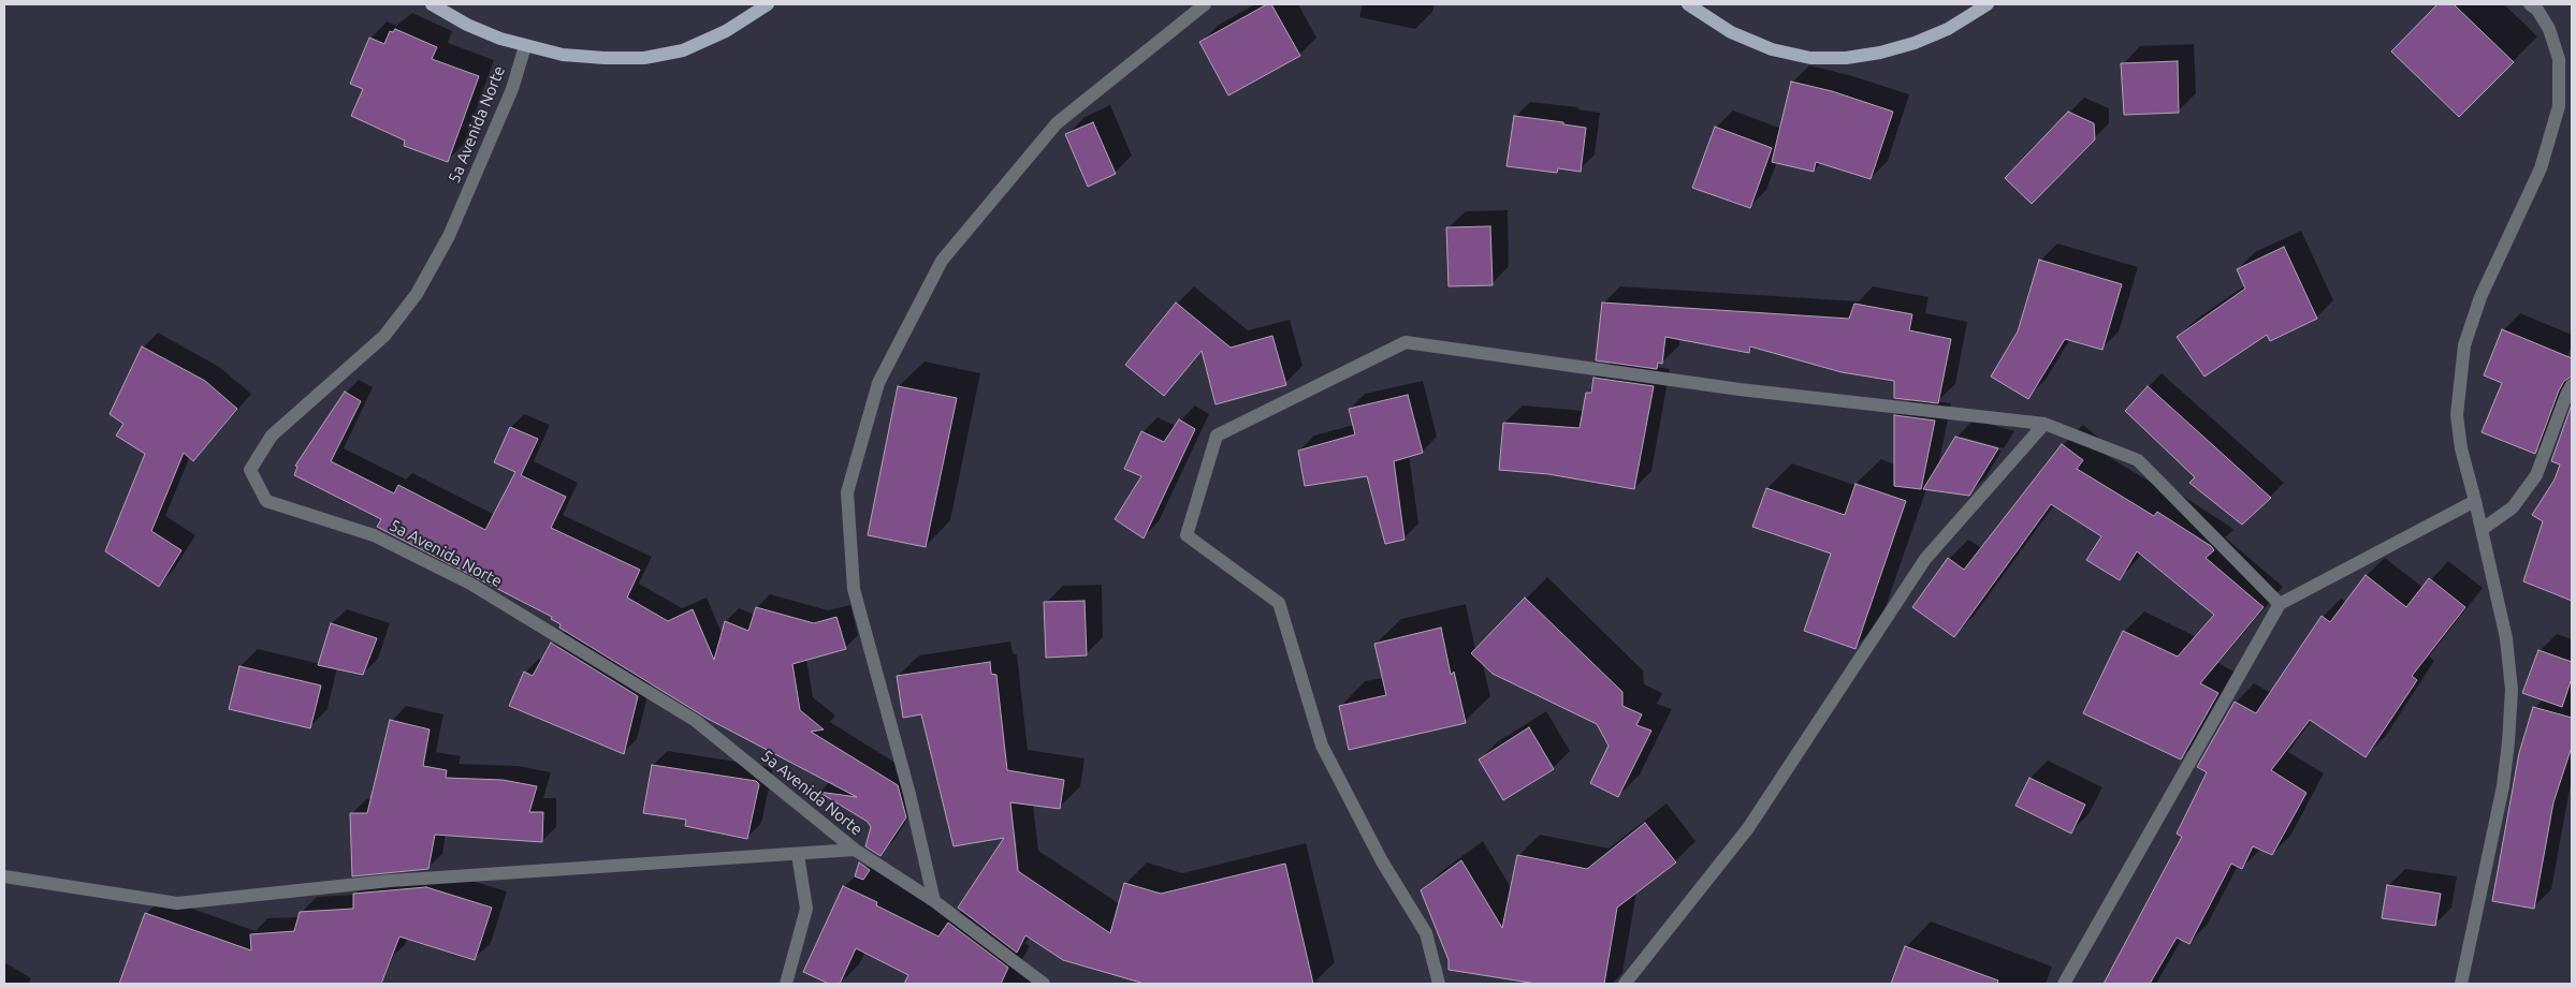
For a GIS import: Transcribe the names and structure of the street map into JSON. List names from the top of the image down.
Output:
{
  "streets": {
    "street": ["5a Avenida Norte"]
  }
}
